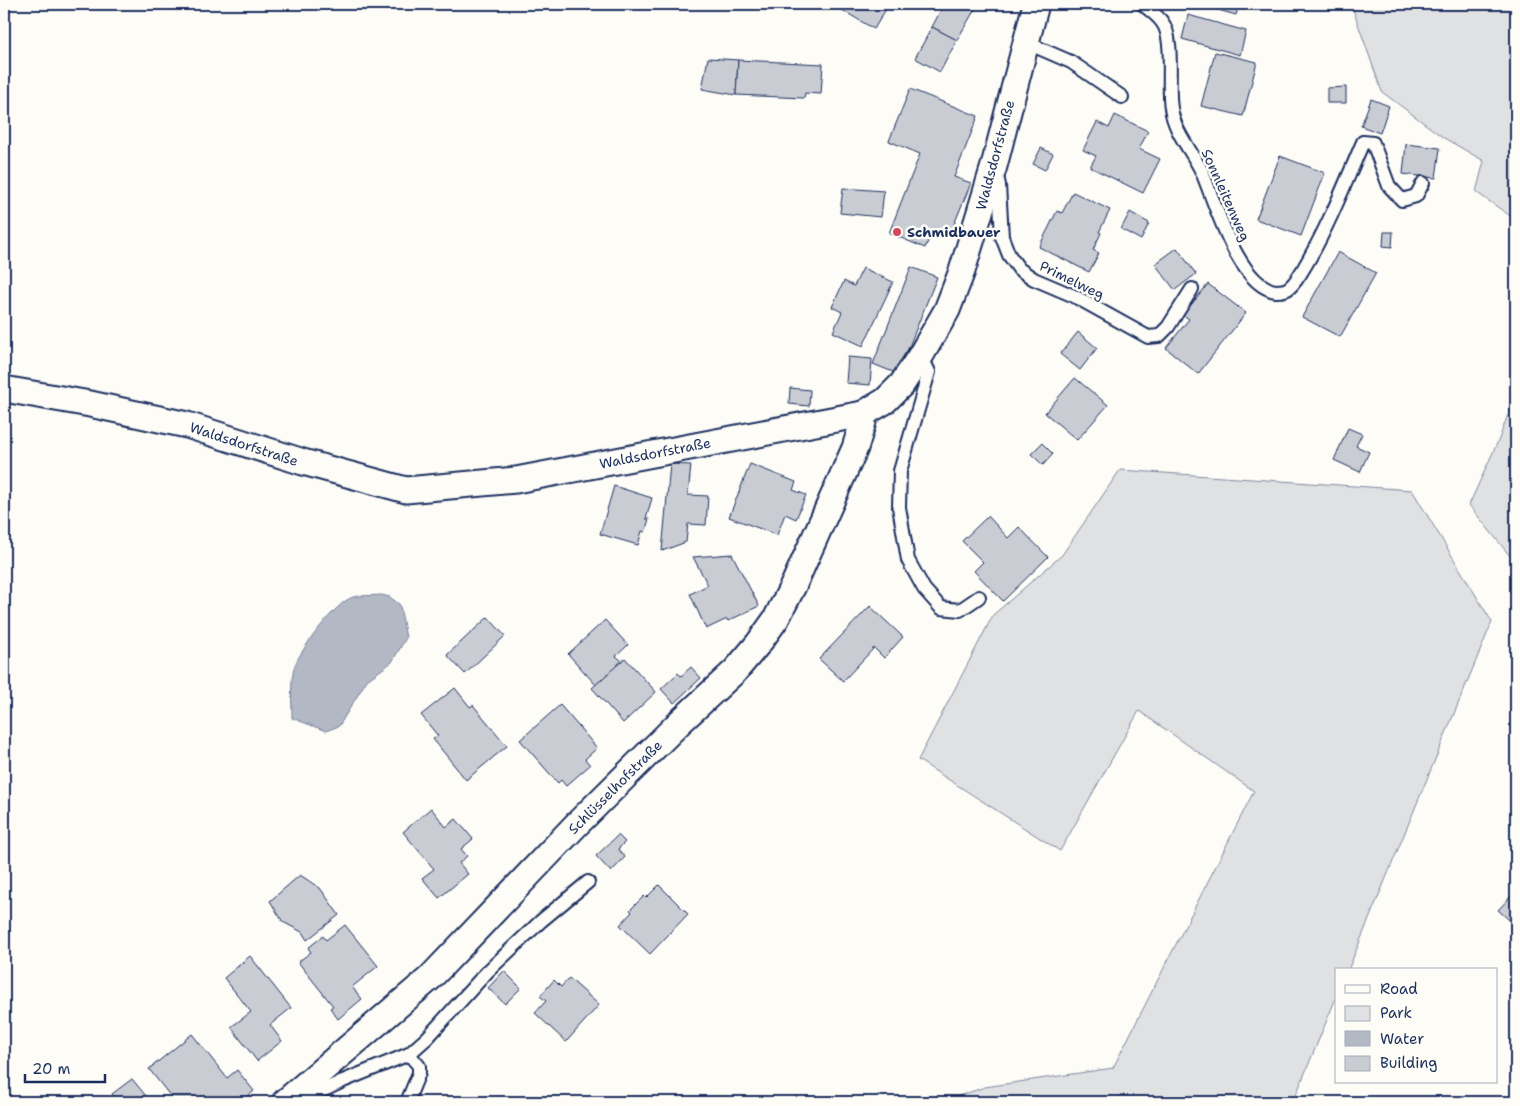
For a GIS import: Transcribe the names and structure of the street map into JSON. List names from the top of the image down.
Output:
{
  "streets": {
    "street": ["Waldsdorfstraße", "Schlüsselhofstraße"],
    "lane": ["Sonnleitenweg", "Primelweg"]
  },
  "crossings": [
    ["Waldsdorfstraße", "Primelweg"],
    ["Waldsdorfstraße", "Schlüsselhofstraße"]
  ],
  "places": ["Schmidbauer"],
  "legend": [
    "Road",
    "Park",
    "Water",
    "Building"
  ],
  "scale_bar": "20 m"
}
